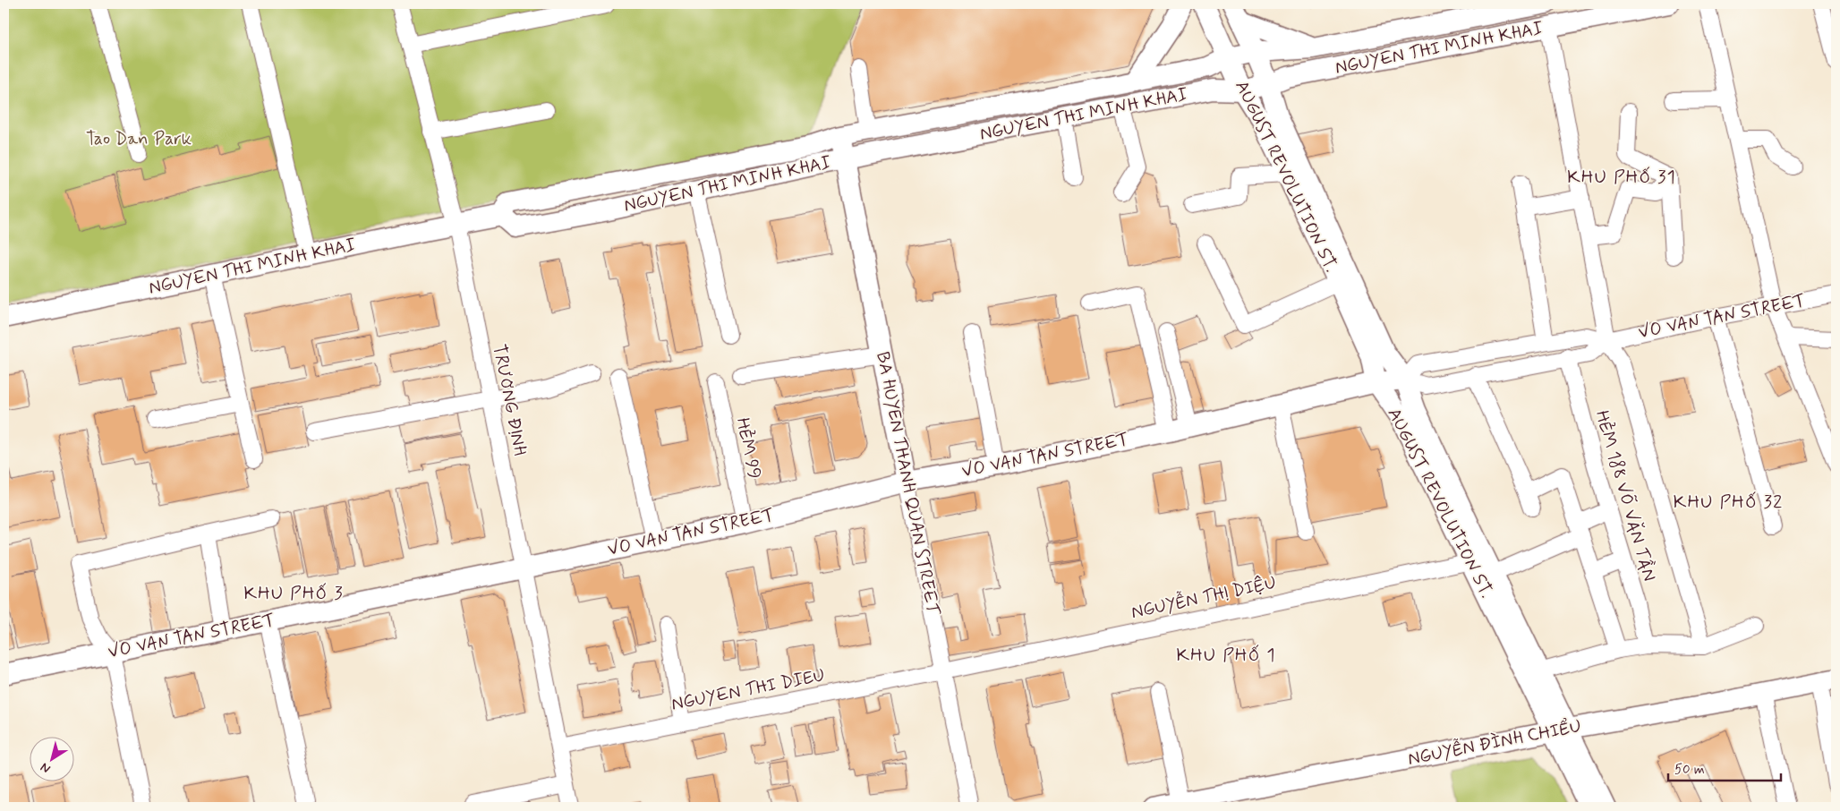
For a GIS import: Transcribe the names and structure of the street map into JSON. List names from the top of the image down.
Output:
{
  "streets": {
    "main road": [
      "NGUYEN THI MINH KHAI",
      "AUGUST REVOLUTION ST.",
      "VO VAN TAN STREET",
      "BA HUYEN THANH QUAN STREET",
      "NGUYỄN ĐÌNH CHIỂU"
    ],
    "street": [
      "TRƯƠNG ĐỊNH",
      "HẺM 99",
      "HẺM 188 VÕ VĂN TẦN",
      "NGUYỄN THỊ DIỆU",
      "NGUYEN THI DIEU"
    ]
  },
  "crossings": [
    ["NGUYEN THI MINH KHAI", "AUGUST REVOLUTION ST."],
    ["NGUYEN THI MINH KHAI", "TRƯƠNG ĐỊNH"],
    ["NGUYEN THI MINH KHAI", "BA HUYEN THANH QUAN STREET"],
    ["AUGUST REVOLUTION ST.", "VO VAN TAN STREET"],
    ["AUGUST REVOLUTION ST.", "NGUYỄN THỊ DIỆU"],
    ["AUGUST REVOLUTION ST.", "NGUYỄN ĐÌNH CHIỂU"],
    ["VO VAN TAN STREET", "TRƯƠNG ĐỊNH"],
    ["VO VAN TAN STREET", "HẺM 99"],
    ["VO VAN TAN STREET", "BA HUYEN THANH QUAN STREET"],
    ["VO VAN TAN STREET", "HẺM 188 VÕ VĂN TẦN"],
    ["TRƯƠNG ĐỊNH", "NGUYEN THI DIEU"],
    ["BA HUYEN THANH QUAN STREET", "NGUYỄN THỊ DIỆU"],
    ["BA HUYEN THANH QUAN STREET", "NGUYEN THI DIEU"],
    ["HẺM 188 VÕ VĂN TẦN", "NGUYỄN THỊ DIỆU"],
    ["NGUYỄN THỊ DIỆU", "NGUYEN THI DIEU"]
  ],
  "districts": [
    "KHU PHỐ 31",
    "KHU PHỐ 32",
    "KHU PHỐ 3",
    "KHU PHỐ 1"
  ],
  "parks": ["Tao Dan Park"],
  "scale_bar": "50 m",
  "north": "bottom left"
}
